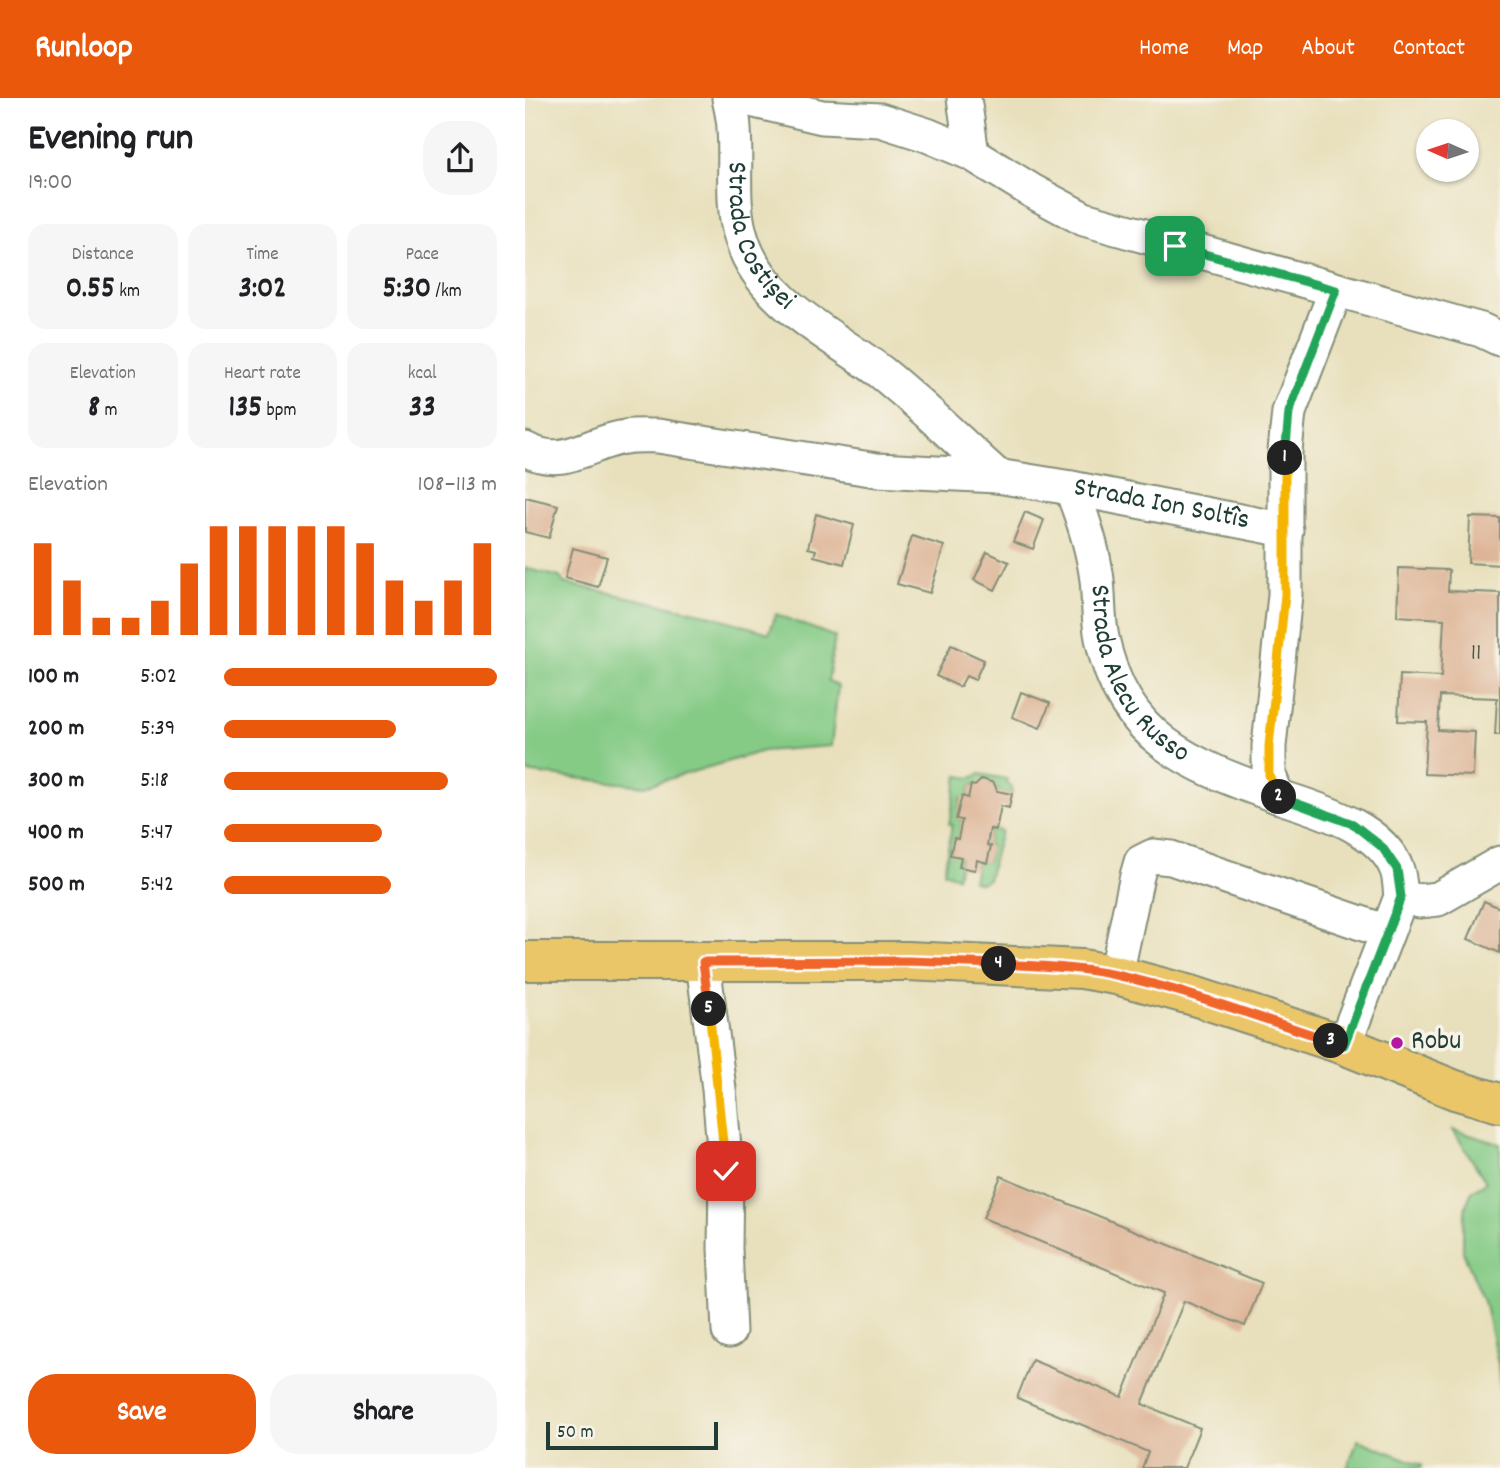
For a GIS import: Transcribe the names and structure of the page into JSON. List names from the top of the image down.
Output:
{
  "streets": {
    "street": ["Strada Costișei", "Strada Ion Soltîs", "Strada Alecu Russo"]
  },
  "crossings": [
    ["Strada Costișei", "Strada Ion Soltîs"],
    ["Strada Ion Soltîs", "Strada Alecu Russo"]
  ],
  "places": ["Robu"],
  "house_numbers": ["11"],
  "scale_bar": "50 m",
  "north": "left",
  "page": {
    "header": "Runloop",
    "nav": [
      "Home",
      "Map",
      "About",
      "Contact"
    ],
    "heading": ["Evening run", "19:00"],
    "stats": [
      ["Distance", "0.55 km"],
      ["Time", "3:02"],
      ["Pace", "5:30 /km"],
      ["Elevation", "8 m"],
      ["Heart rate", "135 bpm"],
      ["kcal", "33"]
    ],
    "pins": [
      "1",
      "2",
      "4",
      "5",
      "3"
    ],
    "chart": ["Elevation", "108–113 m"],
    "list": [
      {
        "name": "100 m",
        "note": "5:02"
      },
      {
        "name": "200 m",
        "note": "5:39"
      },
      {
        "name": "300 m",
        "note": "5:18"
      },
      {
        "name": "400 m",
        "note": "5:47"
      },
      {
        "name": "500 m",
        "note": "5:42"
      }
    ],
    "buttons": ["Save", "Share"],
    "scale": "50 m"
  }
}
